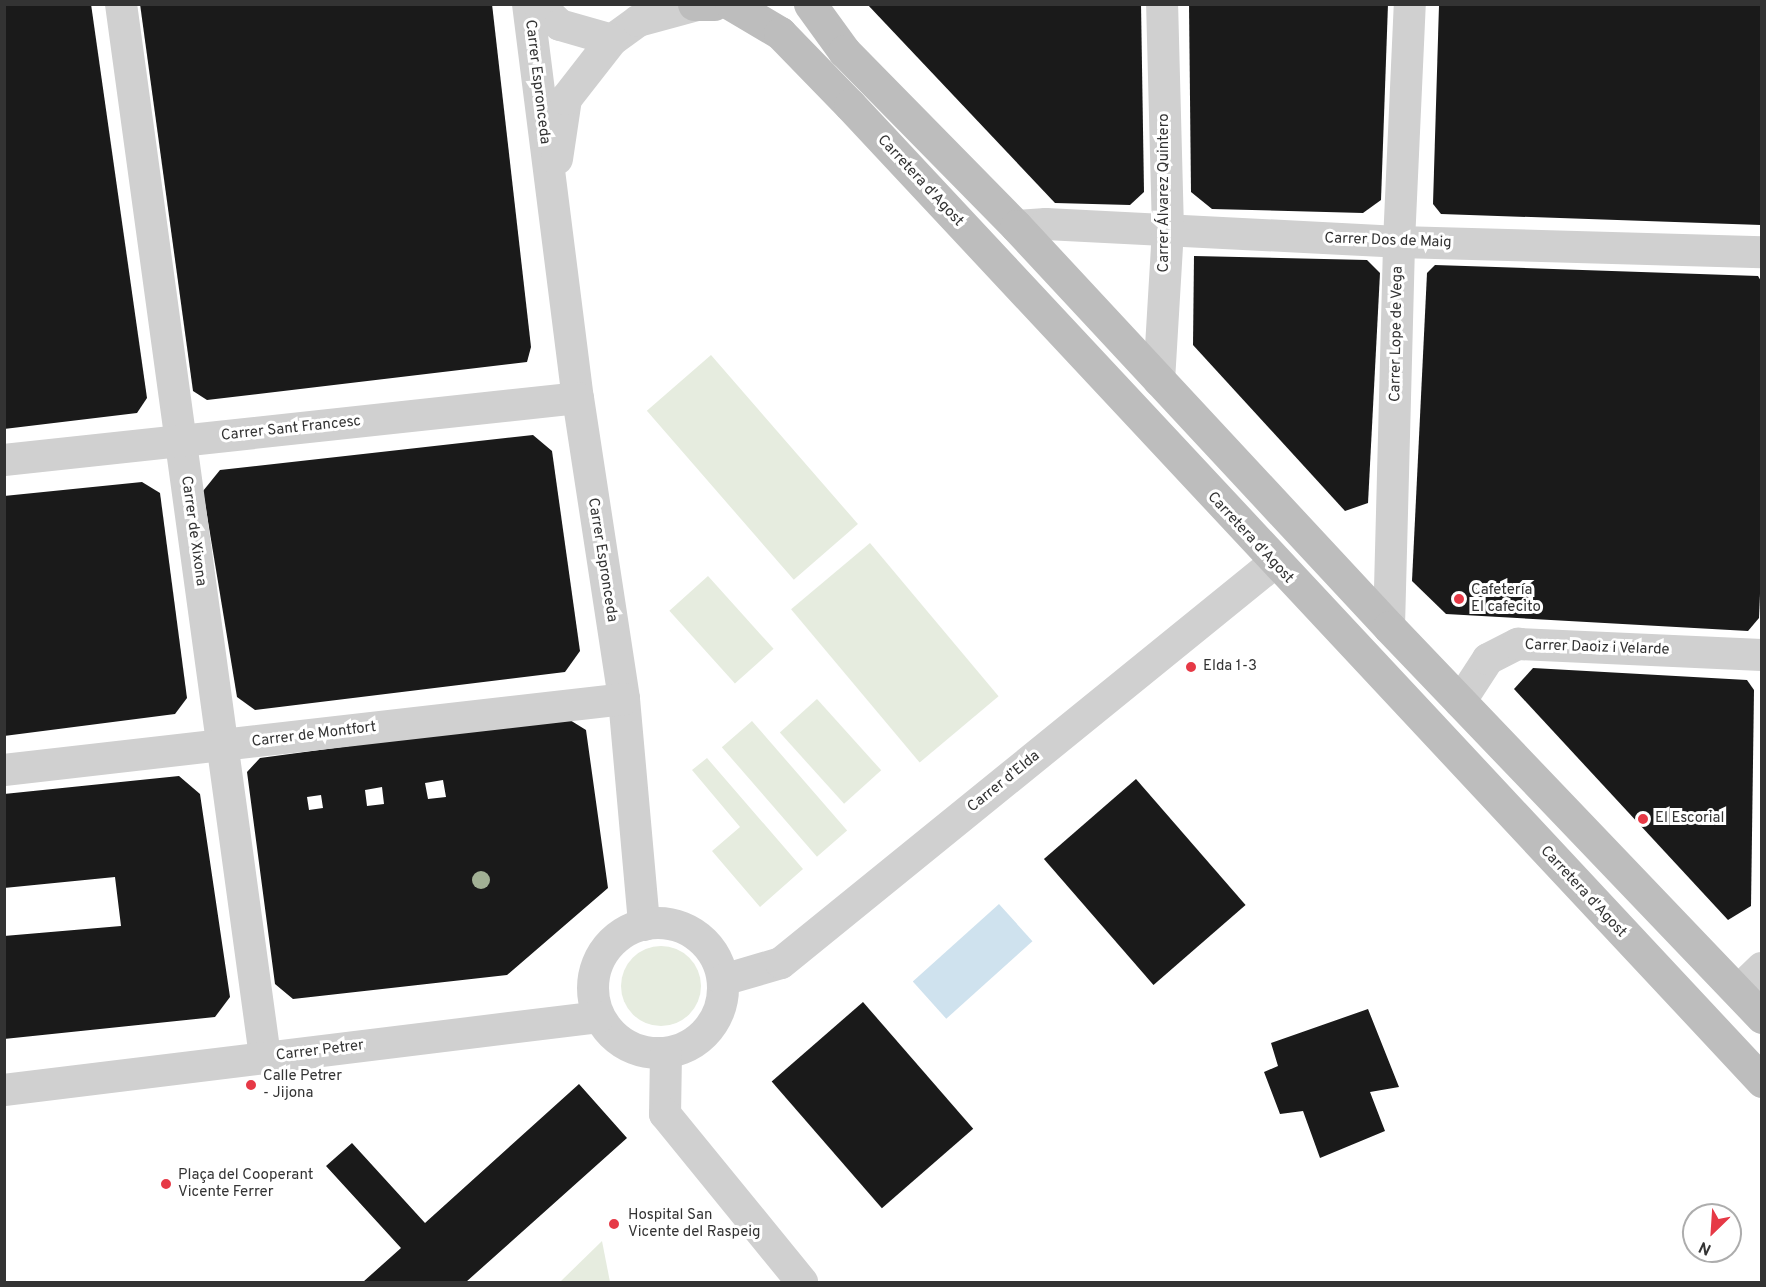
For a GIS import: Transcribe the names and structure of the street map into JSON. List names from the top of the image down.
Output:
{
  "streets": {
    "main road": ["Carretera d'Agost"],
    "street": [
      "Carrer Espronceda",
      "Carrer Álvarez Quintero",
      "Carrer Dos de Maig",
      "Carrer Lope de Vega",
      "Carrer Sant Francesc",
      "Carrer de Xixona",
      "Carrer Daoiz i Velarde",
      "Carrer de Montfort",
      "Carrer d’Elda",
      "Carrer Petrer"
    ]
  },
  "crossings": [
    ["Carrer Espronceda", "Carrer Sant Francesc"],
    ["Carrer Espronceda", "Carrer de Montfort"],
    ["Carrer Espronceda", "Carrer d’Elda"],
    ["Carrer Espronceda", "Carrer Petrer"],
    ["Carretera d'Agost", "Carrer d’Elda"],
    ["Carrer Álvarez Quintero", "Carrer Dos de Maig"],
    ["Carrer Dos de Maig", "Carrer Lope de Vega"],
    ["Carrer Sant Francesc", "Carrer de Xixona"],
    ["Carrer de Xixona", "Carrer de Montfort"],
    ["Carrer de Xixona", "Carrer Petrer"],
    ["Carrer d’Elda", "Carrer Petrer"]
  ],
  "places": [
    "Cafetería El cafecito",
    "Elda 1-3",
    "El Escorial",
    "Calle Petrer - Jijona",
    "Plaça del Cooperant Vicente Ferrer",
    "Hospital San Vicente del Raspeig"
  ],
  "north": "bottom left"
}
